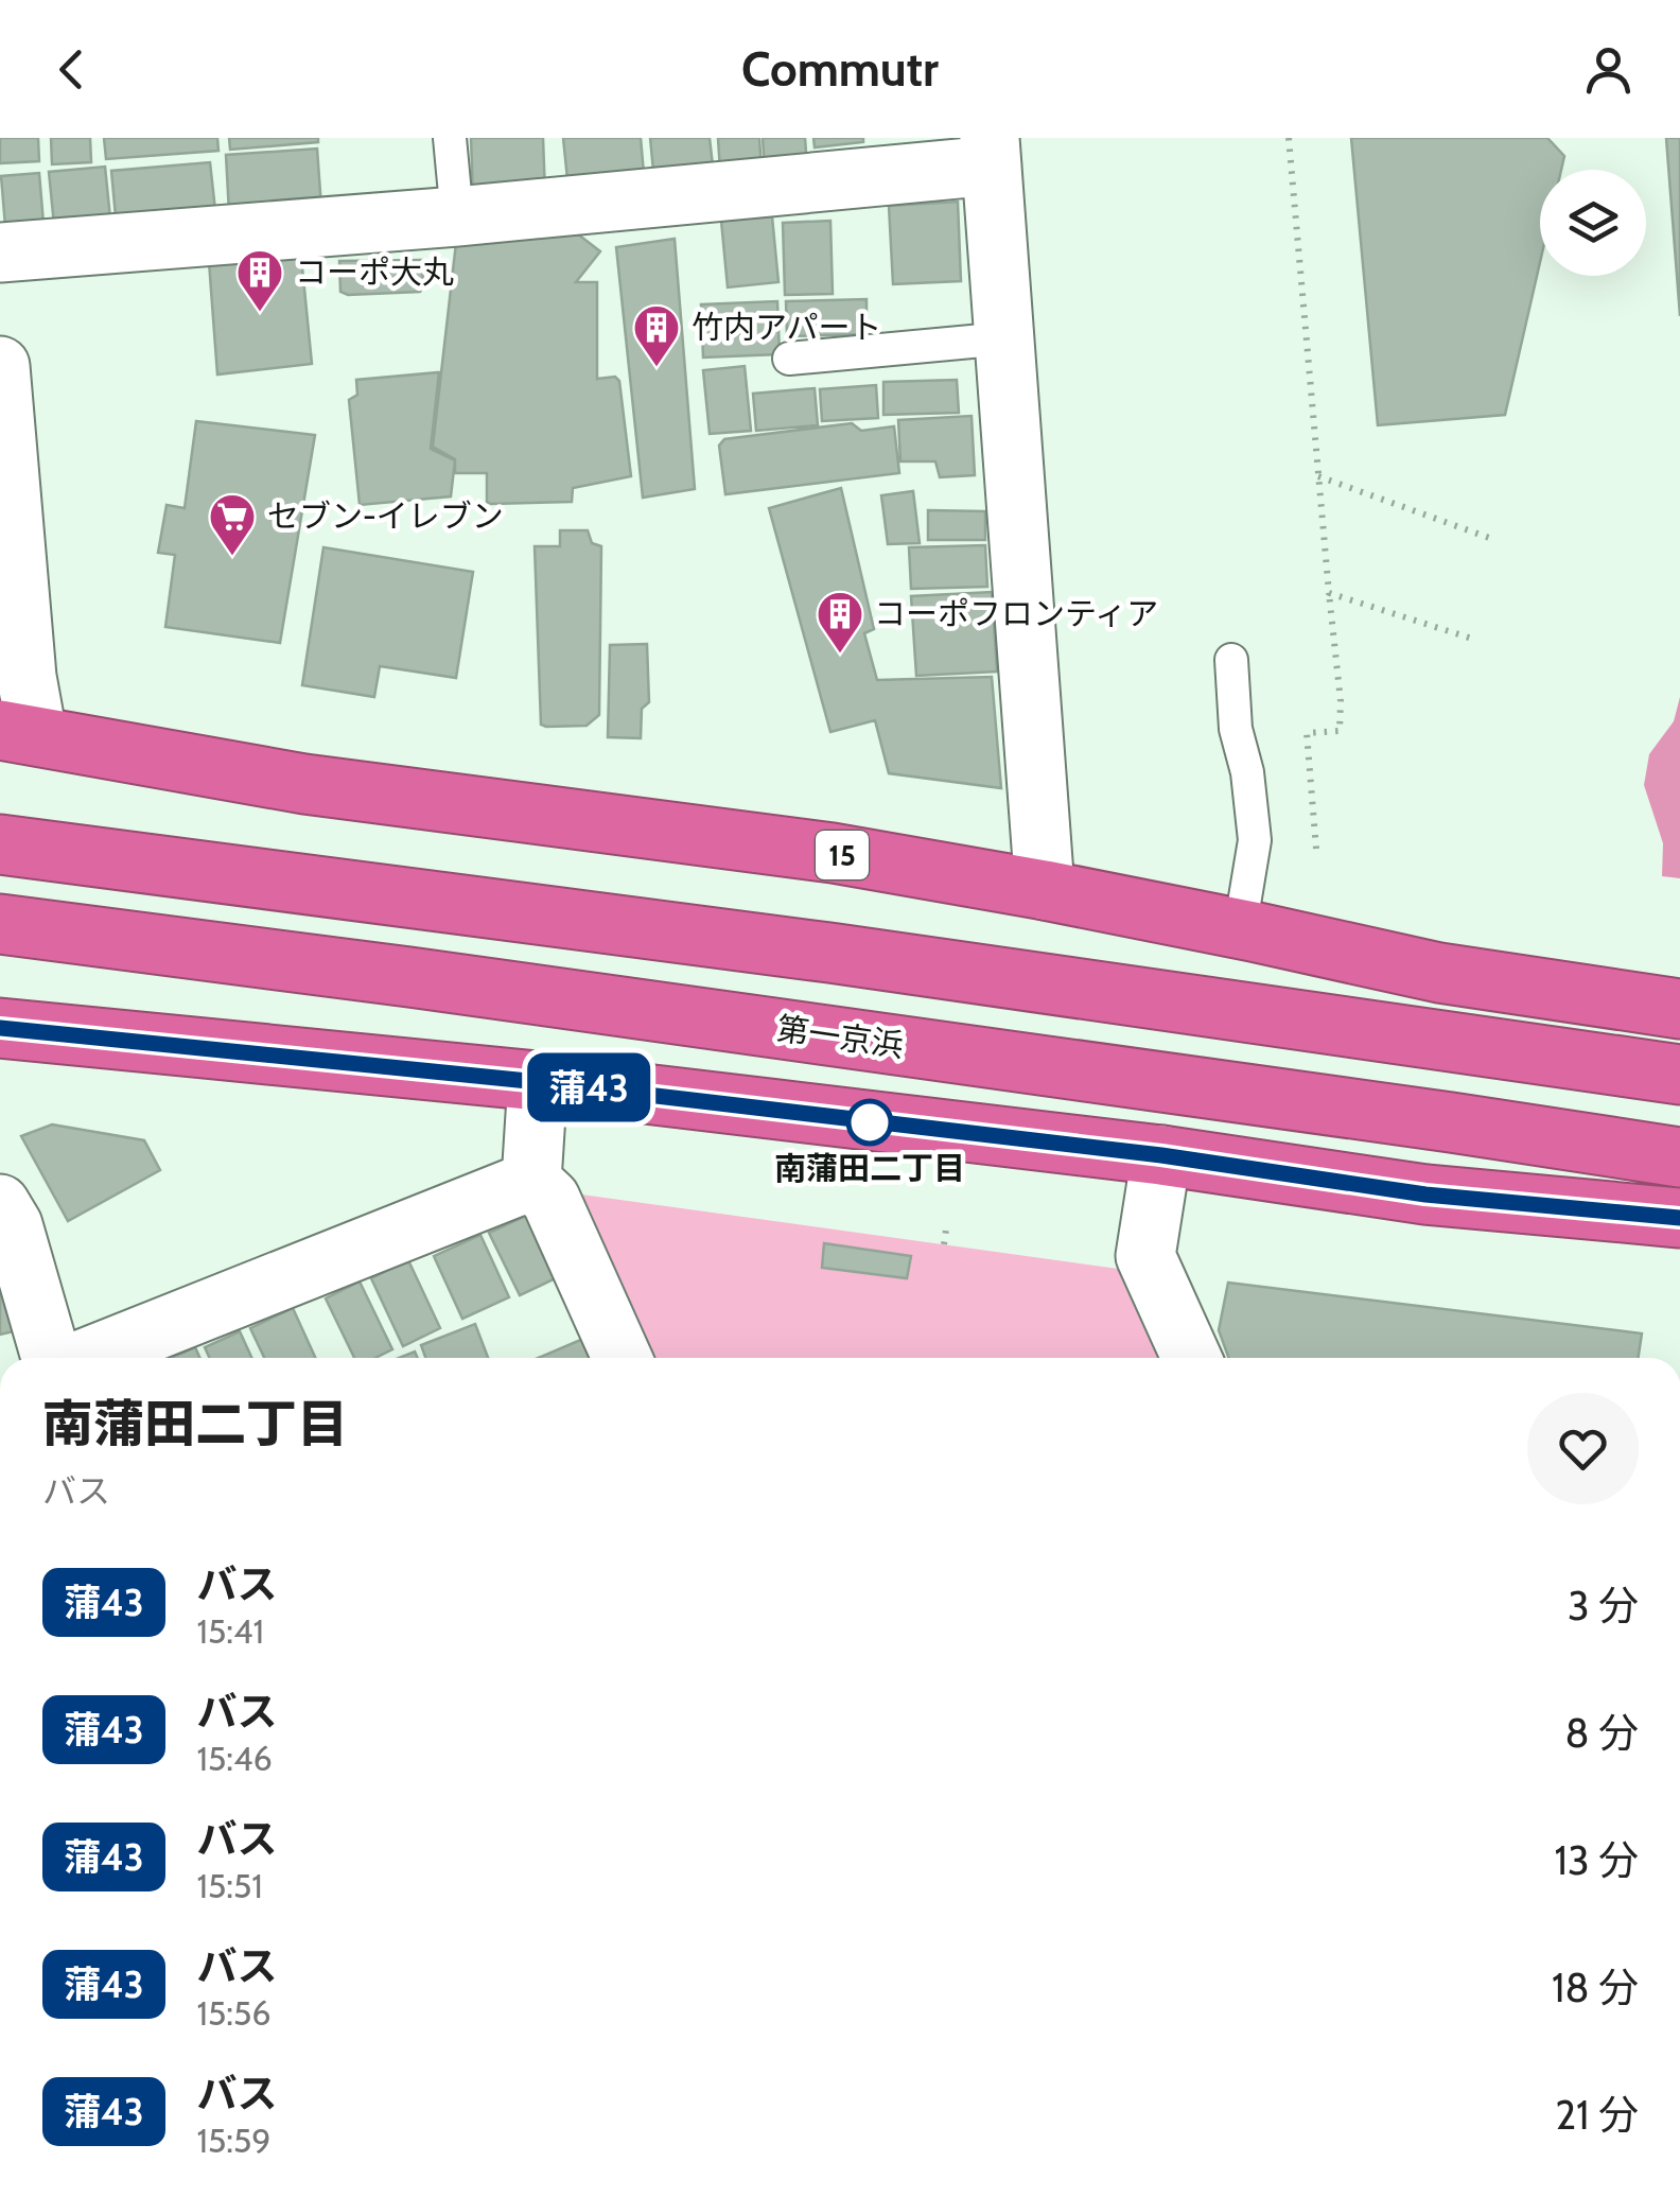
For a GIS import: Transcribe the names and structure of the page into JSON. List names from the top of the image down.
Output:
{
  "streets": {
    "highway": ["15", "第一京浜"]
  },
  "places": {
    "building": ["コーポ大丸", "竹内アパート", "コーポフロンティア"],
    "supermarket": ["セブン-イレブン"],
    "other": ["南蒲田二丁目"]
  },
  "lines": ["bus line 蒲43"],
  "page": {
    "header": "Commutr",
    "on_map": "蒲43",
    "heading": ["南蒲田二丁目", "バス"],
    "list": [
      {
        "mark": "蒲43",
        "name": "バス",
        "note": "15:41",
        "value": "3 分"
      },
      {
        "mark": "蒲43",
        "name": "バス",
        "note": "15:46",
        "value": "8 分"
      },
      {
        "mark": "蒲43",
        "name": "バス",
        "note": "15:51",
        "value": "13 分"
      },
      {
        "mark": "蒲43",
        "name": "バス",
        "note": "15:56",
        "value": "18 分"
      },
      {
        "mark": "蒲43",
        "name": "バス",
        "note": "15:59",
        "value": "21 分"
      }
    ]
  }
}
